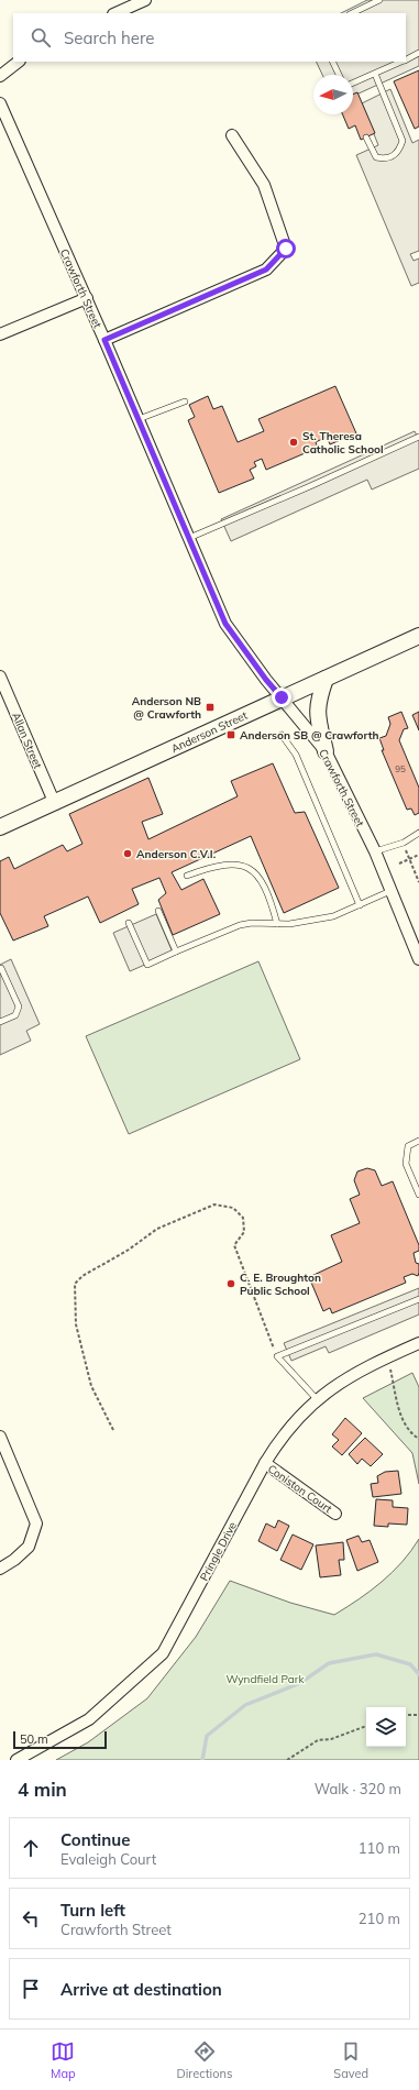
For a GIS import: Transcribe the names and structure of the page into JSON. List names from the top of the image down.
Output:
{
  "streets": {
    "main road": ["Anderson Street"],
    "street": [
      "Crawforth Street",
      "Allan Street",
      "Coniston Court",
      "Pringle Drive"
    ]
  },
  "crossings": [
    ["Crawforth Street", "Anderson Street"],
    ["Anderson Street", "Allan Street"],
    ["Coniston Court", "Pringle Drive"]
  ],
  "parks": ["Wyndfield Park"],
  "places": {
    "other": ["St. Theresa Catholic School", "Anderson C.V.I.", "C. E. Broughton Public School"],
    "transit": ["Anderson NB @ Crawforth", "Anderson SB @ Crawforth"]
  },
  "house_numbers": ["95"],
  "scale_bar": "50 m",
  "north": "left",
  "page": {
    "search": "Search here",
    "scale": "50 m",
    "heading": ["4 min", "Walk · 320 m"],
    "list": [
      ["Continue", "Evaleigh Court", "110 m"],
      ["Turn left", "Crawforth Street", "210 m"],
      "Arrive at destination"
    ],
    "nav": ["Map", "Directions", "Saved"]
  }
}
